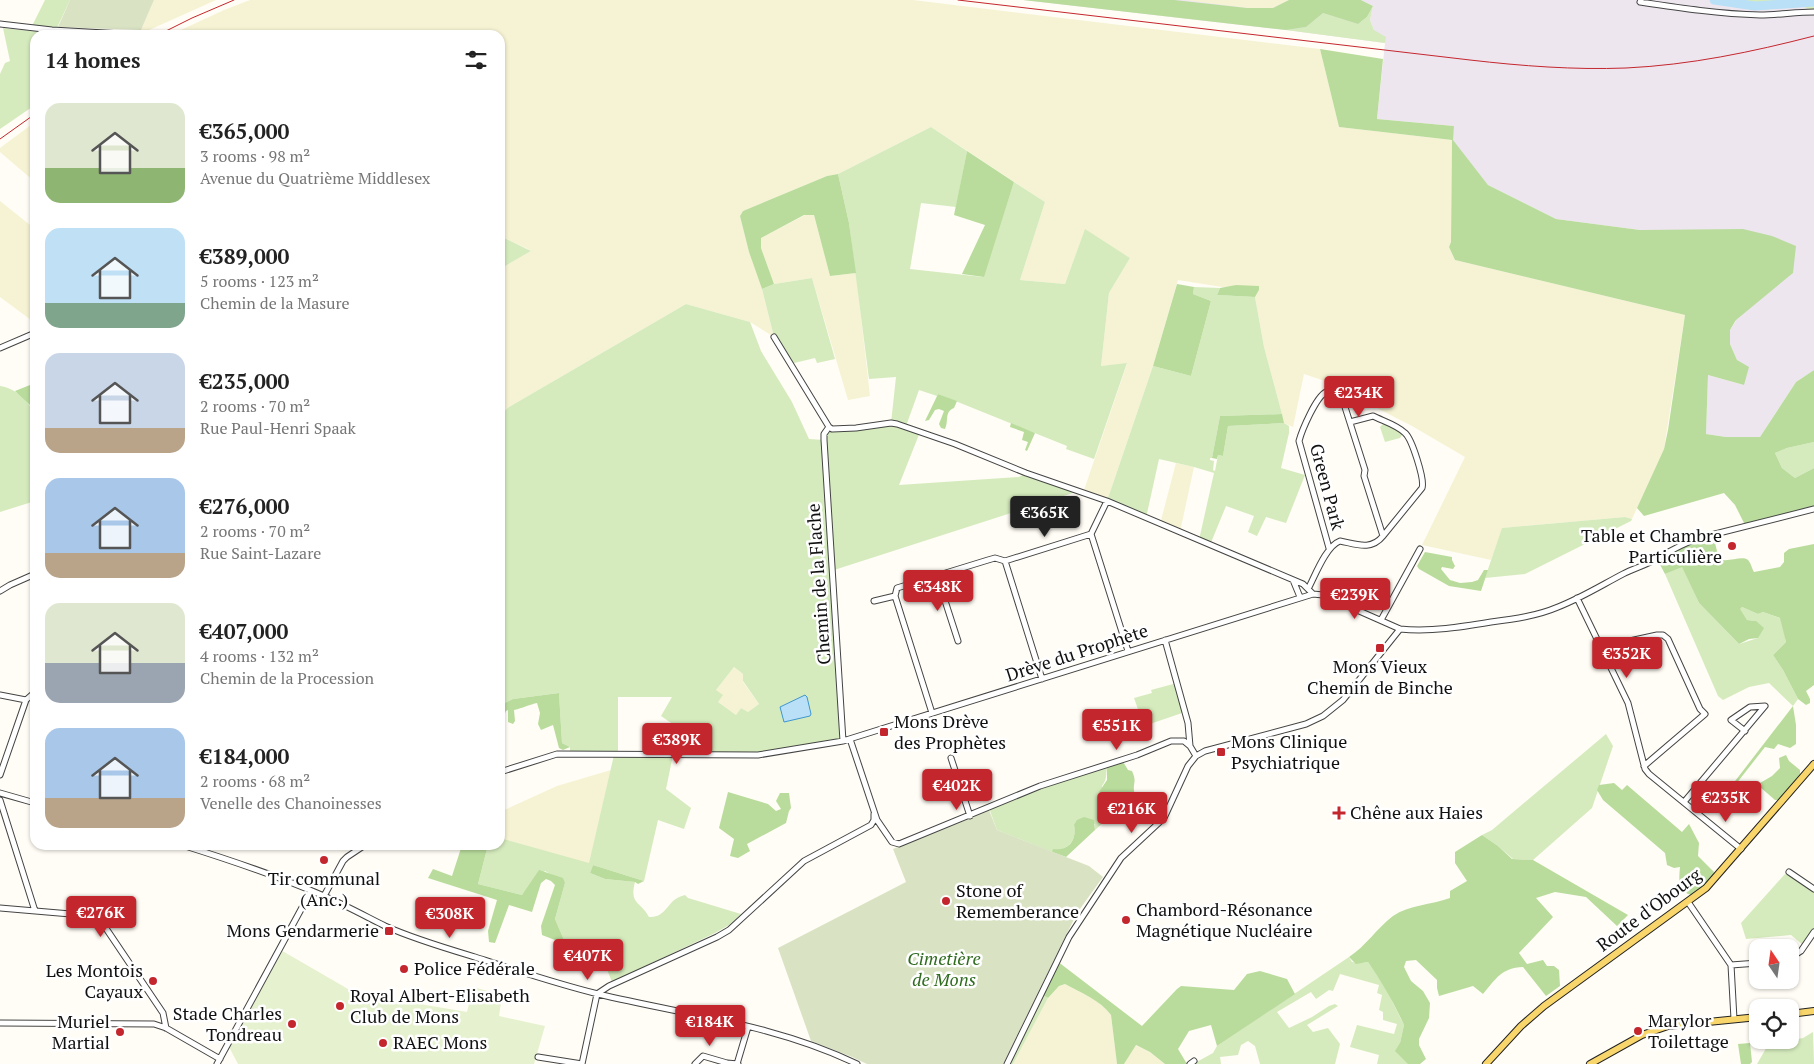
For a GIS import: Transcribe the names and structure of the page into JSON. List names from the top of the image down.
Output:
{
  "streets": {
    "main road": ["Route d'Obourg"],
    "street": ["Green Park", "Chemin de la Flache", "Drève du Prophète"]
  },
  "crossings": [
    ["Chemin de la Flache", "Drève du Prophète"]
  ],
  "parks": ["Cimetière de Mons"],
  "places": {
    "other": [
      "Table et Chambre Particulière",
      "Tir communal (Anc.)",
      "Stone of Rememberance",
      "Chambord-Résonance Magnétique Nucléaire",
      "Police Fédérale",
      "Les Montois Cayaux",
      "Royal Albert-Elisabeth Club de Mons",
      "Stade Charles Tondreau",
      "Marylor Toilettage",
      "Muriel Martial",
      "RAEC Mons"
    ],
    "transit": [
      "Mons Vieux Chemin de Binche",
      "Mons Drève des Prophètes",
      "Mons Clinique Psychiatrique",
      "Mons Gendarmerie"
    ],
    "health": ["Chêne aux Haies"]
  },
  "north": "top",
  "page": {
    "heading": "14 homes",
    "list": [
      {
        "name": "€365,000",
        "note": "3 rooms · 98 m² · Avenue du Quatrième Middlesex"
      },
      {
        "name": "€389,000",
        "note": "5 rooms · 123 m² · Chemin de la Masure"
      },
      {
        "name": "€235,000",
        "note": "2 rooms · 70 m² · Rue Paul-Henri Spaak"
      },
      {
        "name": "€276,000",
        "note": "2 rooms · 70 m² · Rue Saint-Lazare"
      },
      {
        "name": "€407,000",
        "note": "4 rooms · 132 m² · Chemin de la Procession"
      },
      {
        "name": "€184,000",
        "note": "2 rooms · 68 m² · Venelle des Chanoinesses"
      }
    ],
    "price": [
      "€234K",
      "€365K",
      "€348K",
      "€239K",
      "€352K",
      "€551K",
      "€389K",
      "€402K",
      "€235K",
      "€216K",
      "€276K",
      "€308K",
      "€407K",
      "€184K"
    ]
  }
}
